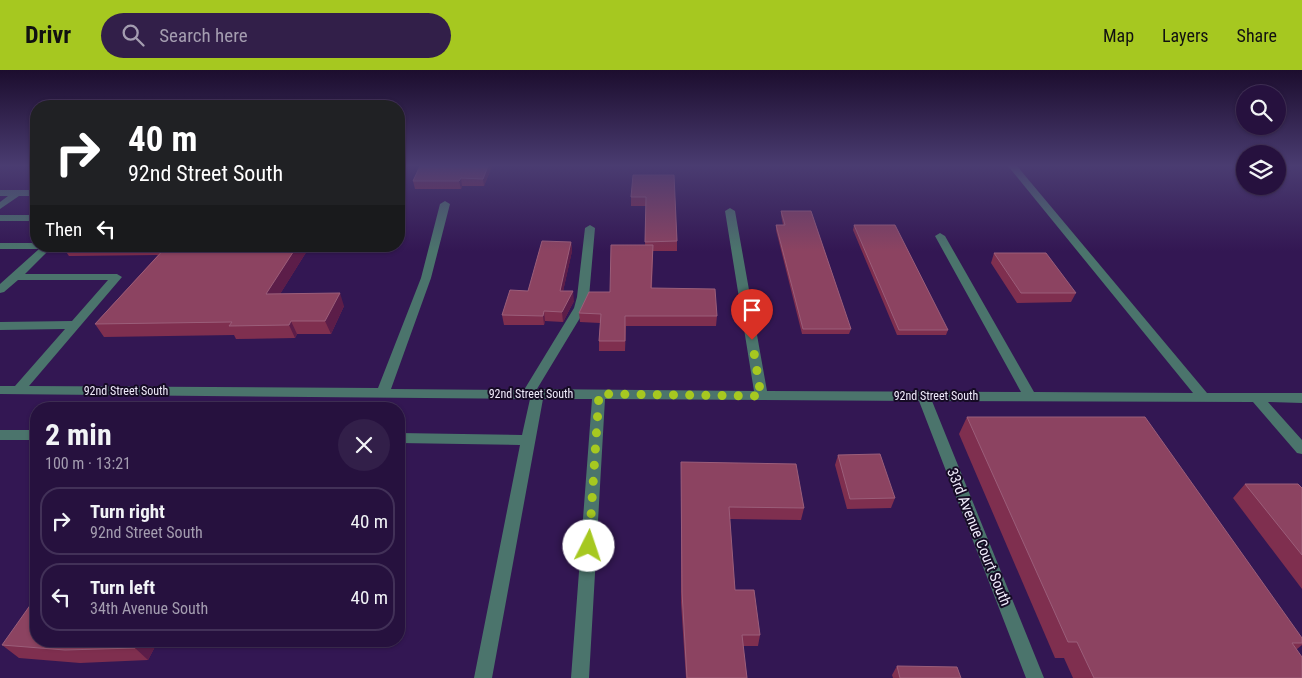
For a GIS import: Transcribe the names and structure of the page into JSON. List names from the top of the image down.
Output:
{
  "streets": {
    "street": ["92nd Street South", "33rd Avenue Court South"]
  },
  "crossings": [
    ["92nd Street South", "33rd Avenue Court South"]
  ],
  "page": {
    "header": "Drivr",
    "search": "Search here",
    "nav": ["Map", "Layers", "Share"],
    "turn": ["40 m", "92nd Street South"],
    "then": "Then",
    "heading": ["2 min", "100 m · 13:21"],
    "list": [
      {
        "name": "Turn right",
        "note": "92nd Street South",
        "value": "40 m"
      },
      {
        "name": "Turn left",
        "note": "34th Avenue South",
        "value": "40 m"
      }
    ]
  }
}
